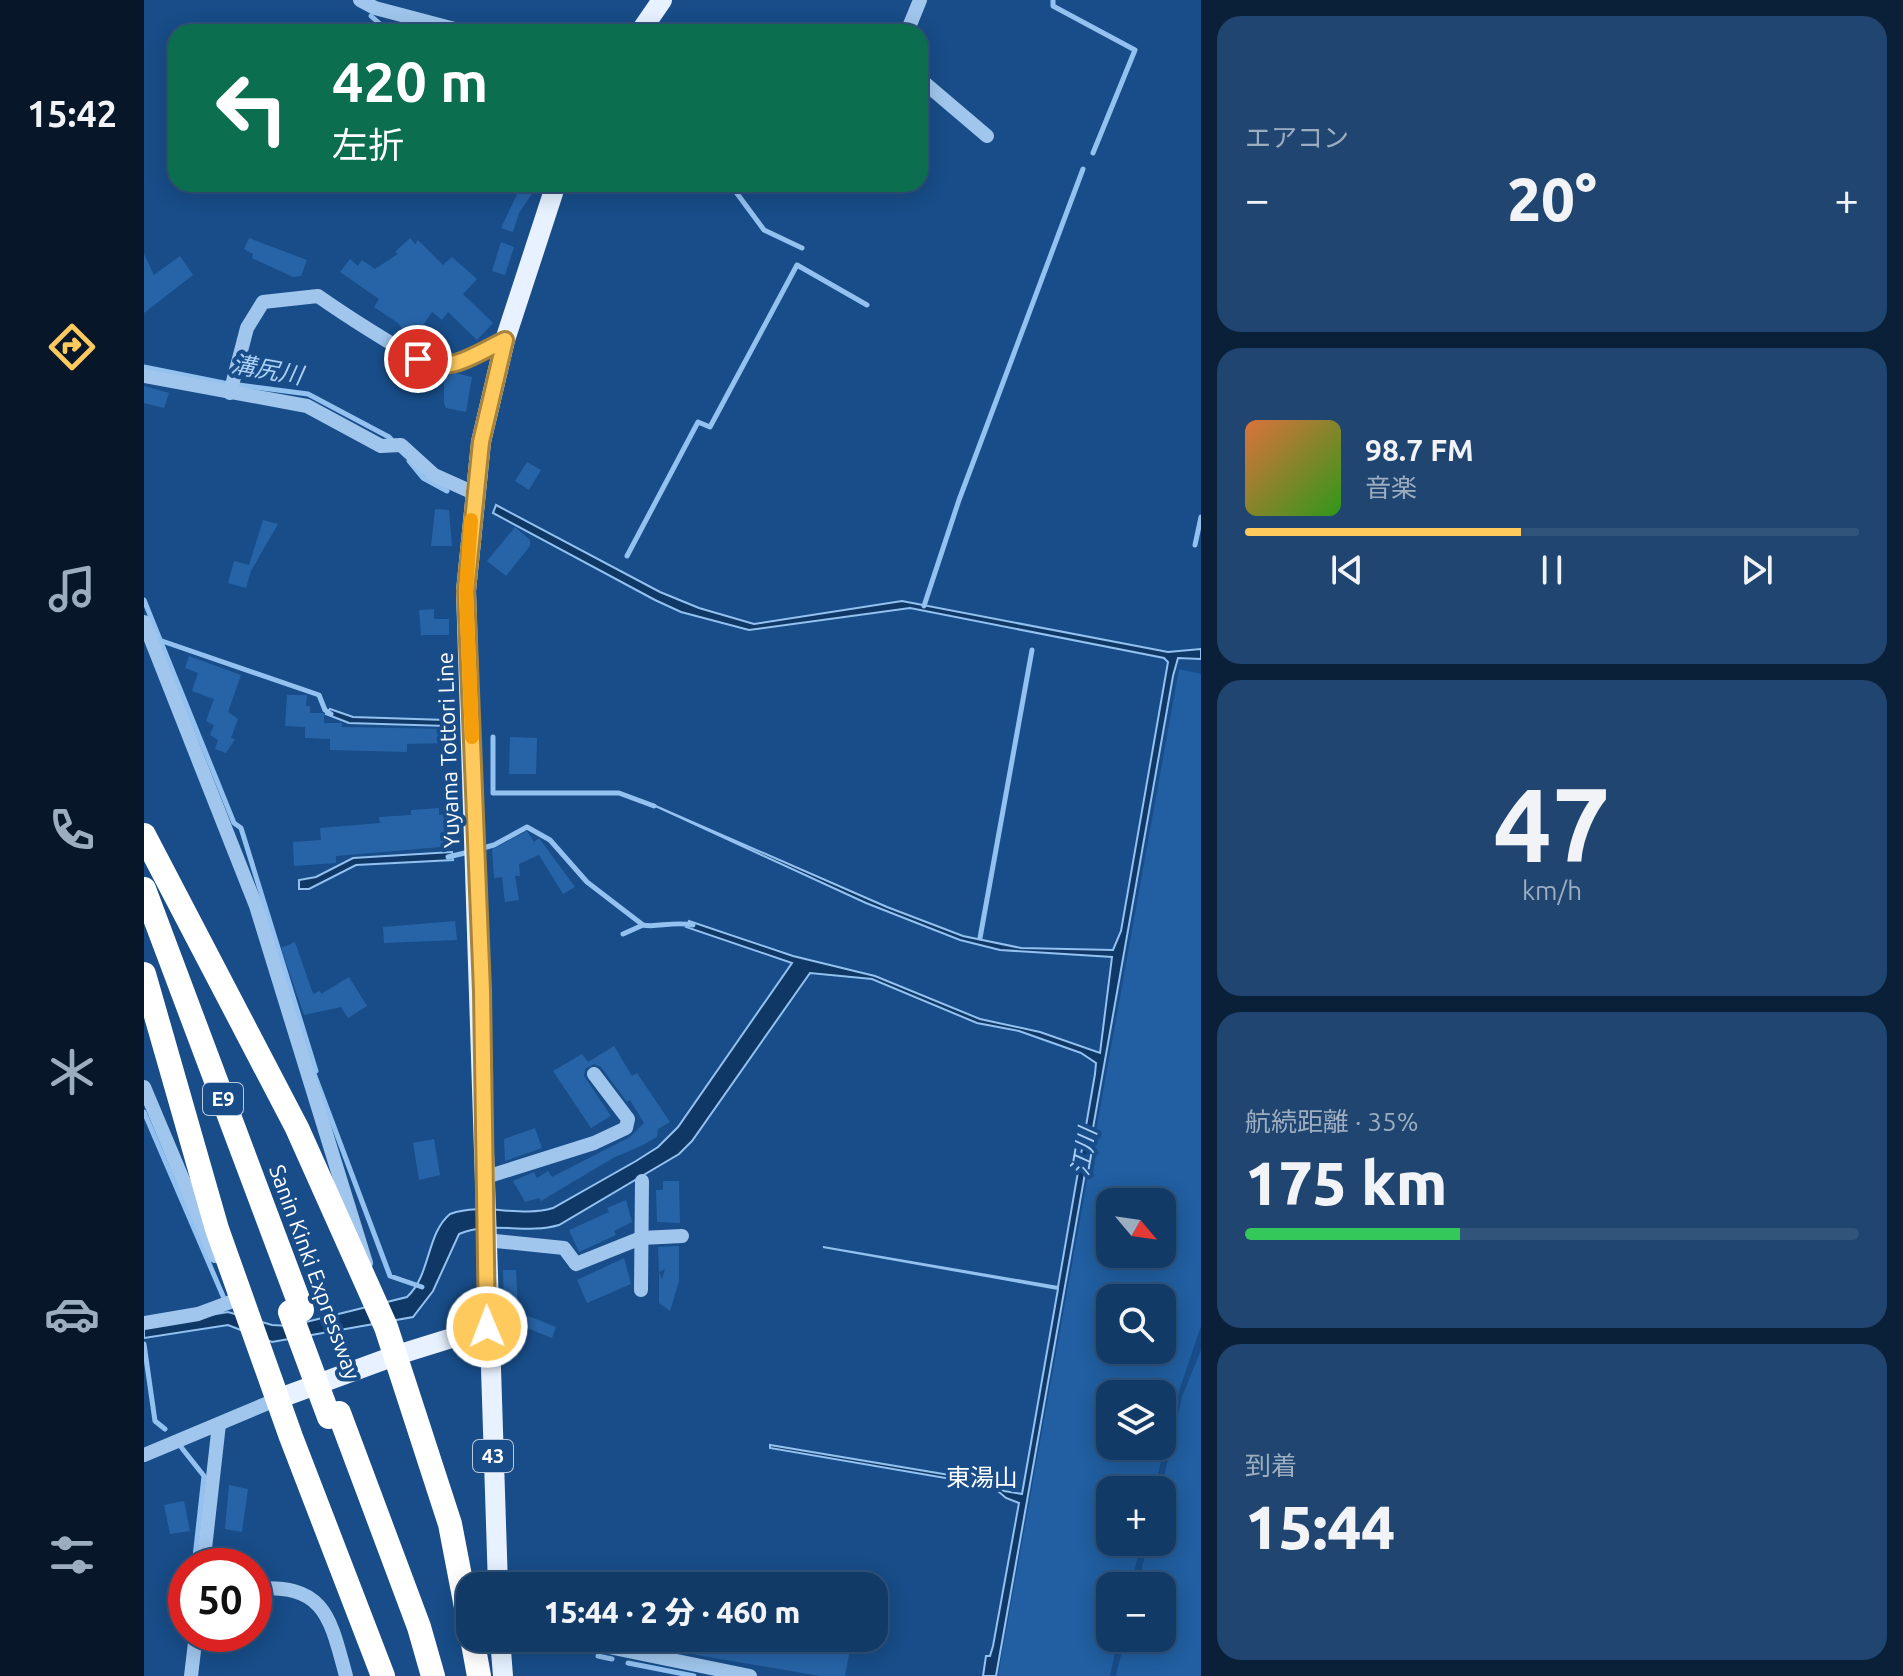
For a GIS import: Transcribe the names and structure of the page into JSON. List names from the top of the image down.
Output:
{
  "streets": {
    "highway": ["E9", "Sanin Kinki Expressway"],
    "main road": ["Yuyama Tottori Line", "43"]
  },
  "crossings": [
    ["Yuyama Tottori Line", "43"]
  ],
  "districts": ["東湯山"],
  "water": ["溝尻川", "江川"],
  "north": "bottom right",
  "page": {
    "tabs": "15:42",
    "tile": [
      "エアコン",
      ["47", "km/h"],
      ["航続距離 · 35%", "175 km"],
      ["到着", "15:44"]
    ],
    "turn": ["420 m", "左折"],
    "heat": ["−", "20°", "+"],
    "song": ["98.7 FM", "音楽"],
    "map_buttons": ["+", "−"],
    "limit": "50",
    "trip": "15:44 · 2 分 · 460 m"
  }
}
